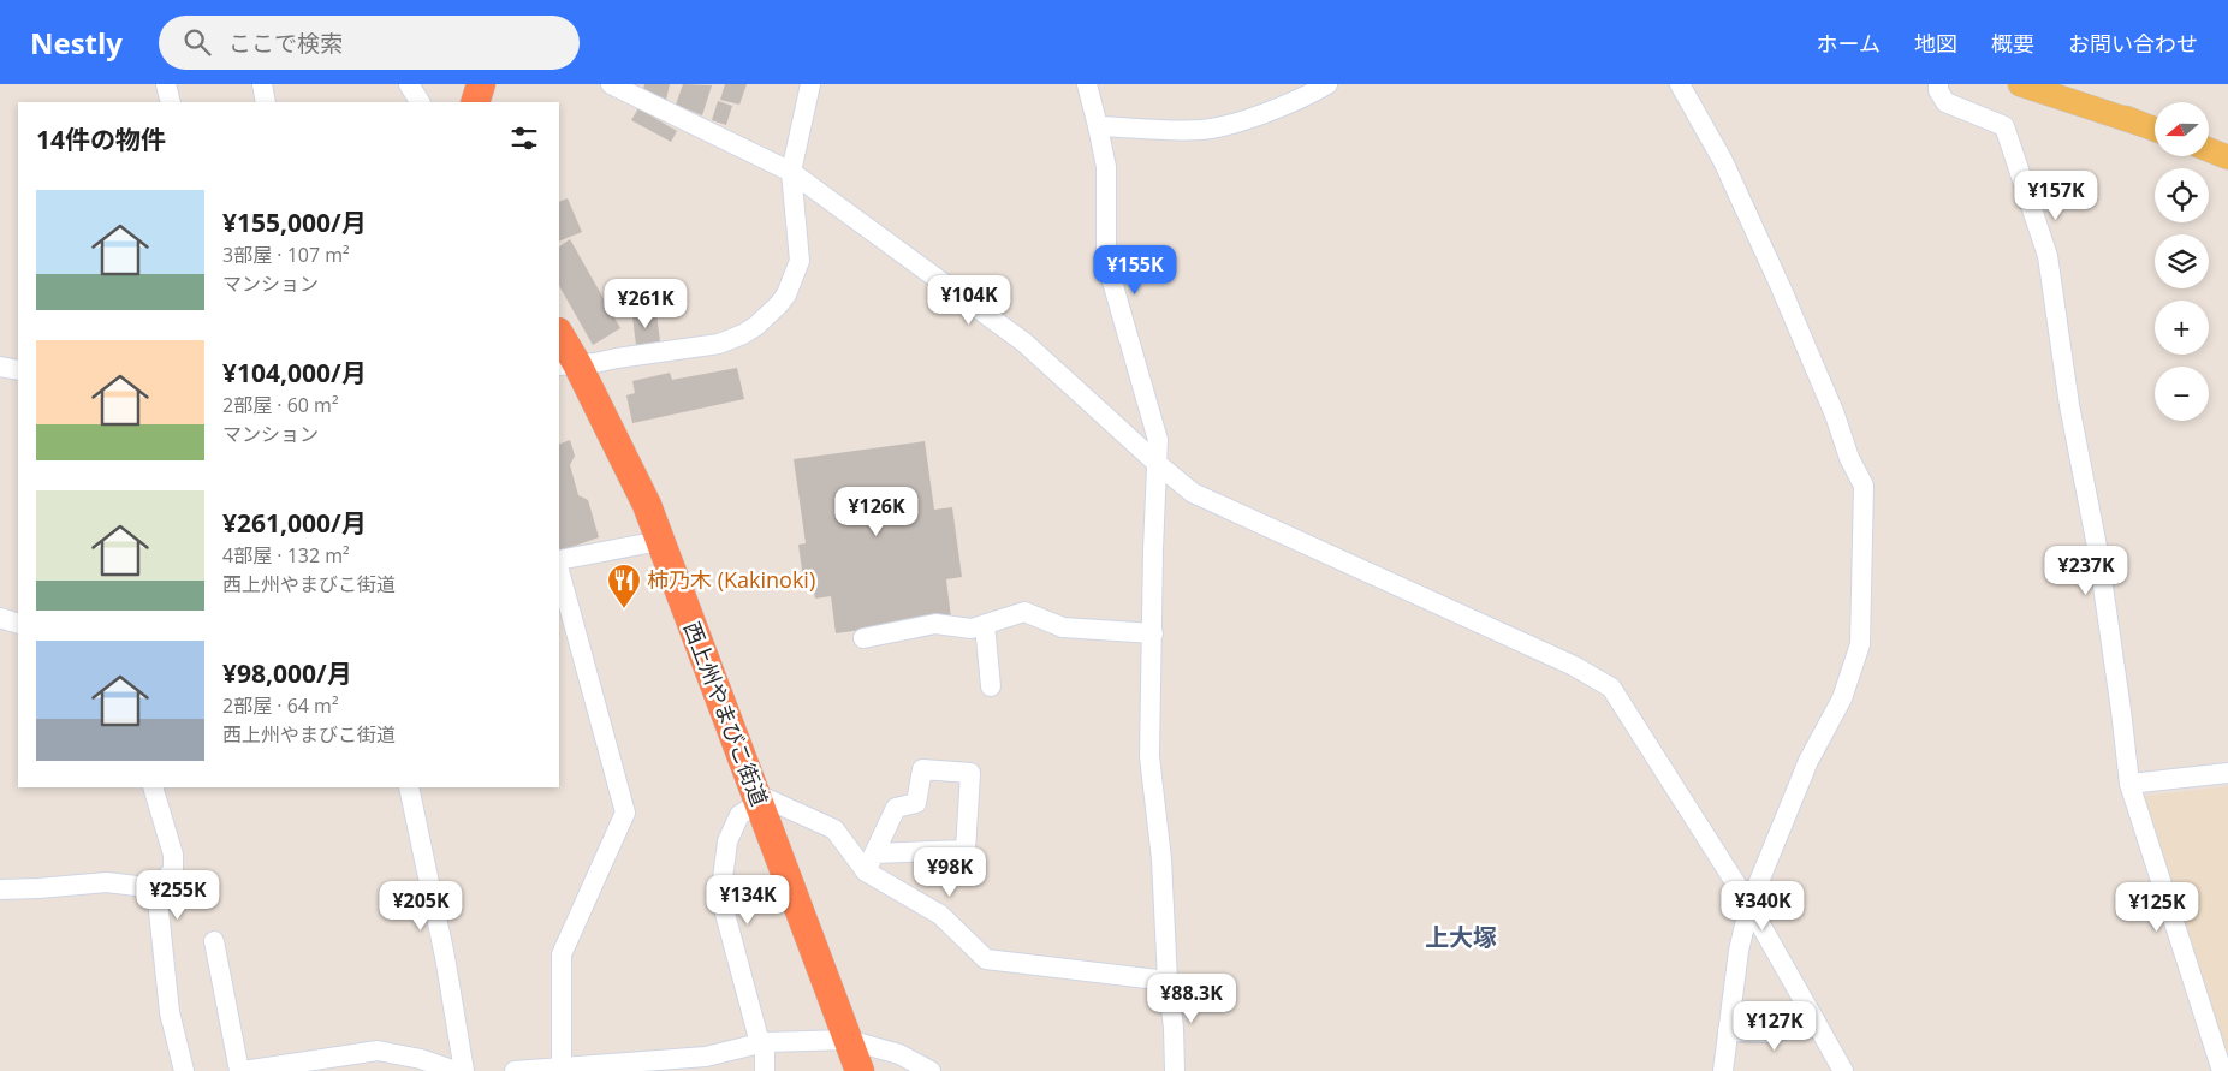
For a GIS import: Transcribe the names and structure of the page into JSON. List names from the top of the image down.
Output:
{
  "streets": {
    "highway": ["西上州やまびこ街道"]
  },
  "districts": ["上大塚"],
  "places": {
    "restaurant": ["柿乃木 (Kakinoki)"]
  },
  "north": "left",
  "page": {
    "header": "Nestly",
    "search": "ここで検索",
    "nav": [
      "ホーム",
      "地図",
      "概要",
      "お問い合わせ"
    ],
    "map_buttons": ["+", "−"],
    "heading": "14件の物件",
    "price": [
      "¥157K",
      "¥155K",
      "¥104K",
      "¥261K",
      "¥126K",
      "¥237K",
      "¥98K",
      "¥255K",
      "¥134K",
      "¥205K",
      "¥340K",
      "¥125K",
      "¥88.3K",
      "¥127K"
    ],
    "list": [
      {
        "name": "¥155,000/月",
        "note": "3部屋 · 107 m² · マンション"
      },
      {
        "name": "¥104,000/月",
        "note": "2部屋 · 60 m² · マンション"
      },
      {
        "name": "¥261,000/月",
        "note": "4部屋 · 132 m² · 西上州やまびこ街道"
      },
      {
        "name": "¥98,000/月",
        "note": "2部屋 · 64 m² · 西上州やまびこ街道"
      }
    ]
  }
}
